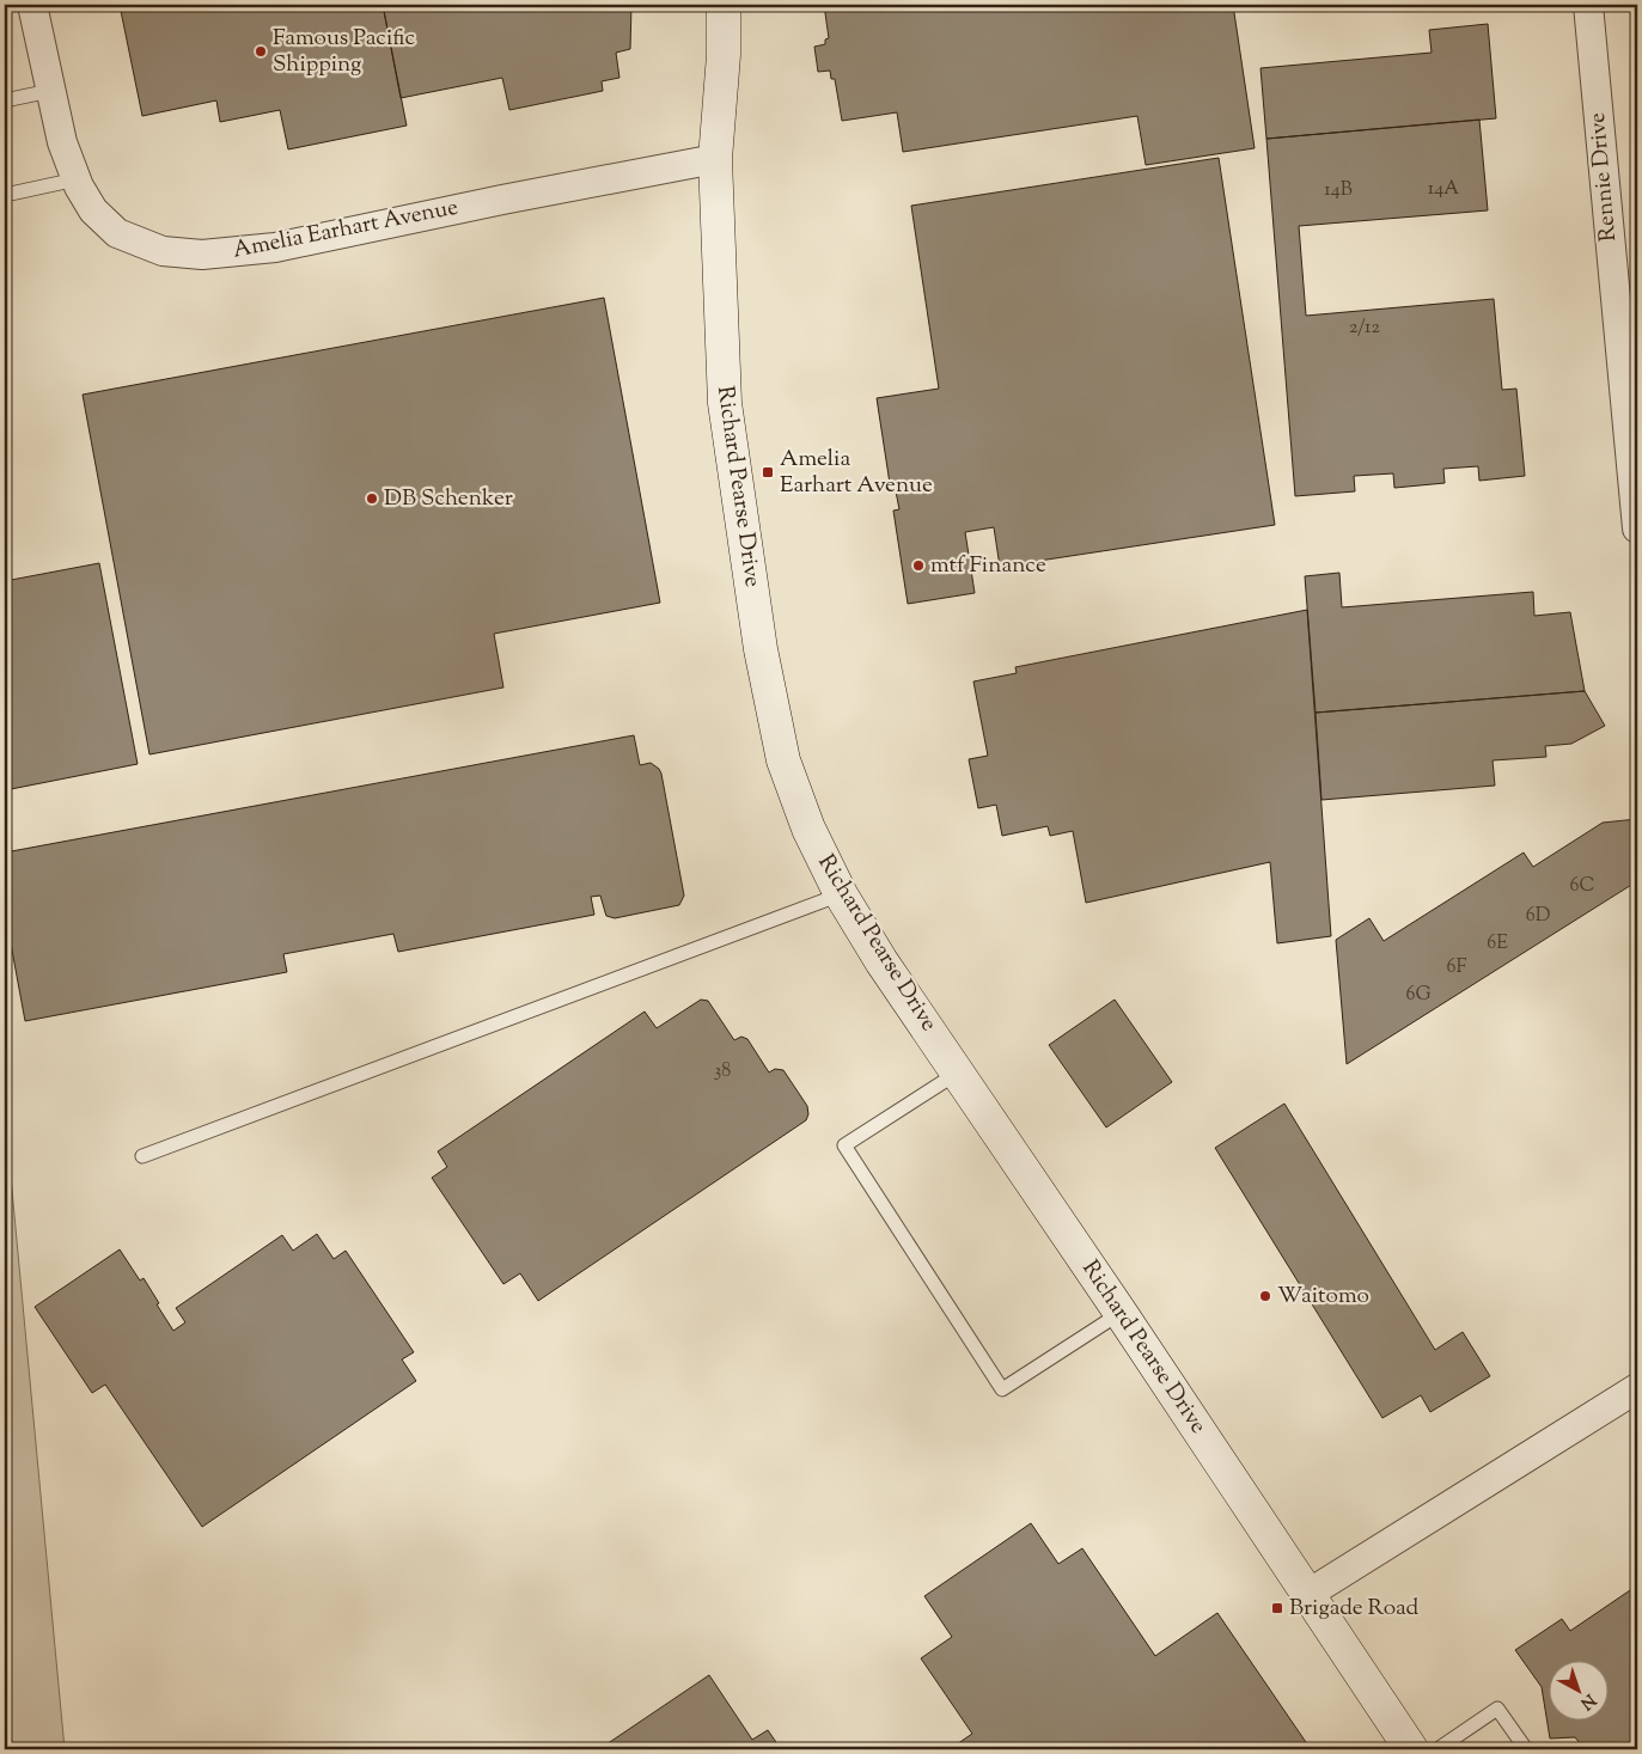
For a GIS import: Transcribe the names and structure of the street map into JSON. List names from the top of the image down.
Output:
{
  "streets": {
    "street": ["Rennie Drive", "Amelia Earhart Avenue", "Richard Pearse Drive"]
  },
  "crossings": [
    ["Amelia Earhart Avenue", "Richard Pearse Drive"]
  ],
  "places": {
    "other": [
      "Famous Pacific Shipping",
      "DB Schenker",
      "mtf Finance",
      "Waitomo"
    ],
    "transit": ["Amelia Earhart Avenue", "Brigade Road"]
  },
  "house_numbers": [
    "14A",
    "14B",
    "2/12",
    "6C",
    "6D",
    "6E",
    "6F",
    "6G",
    "38"
  ],
  "north": "bottom right"
}
